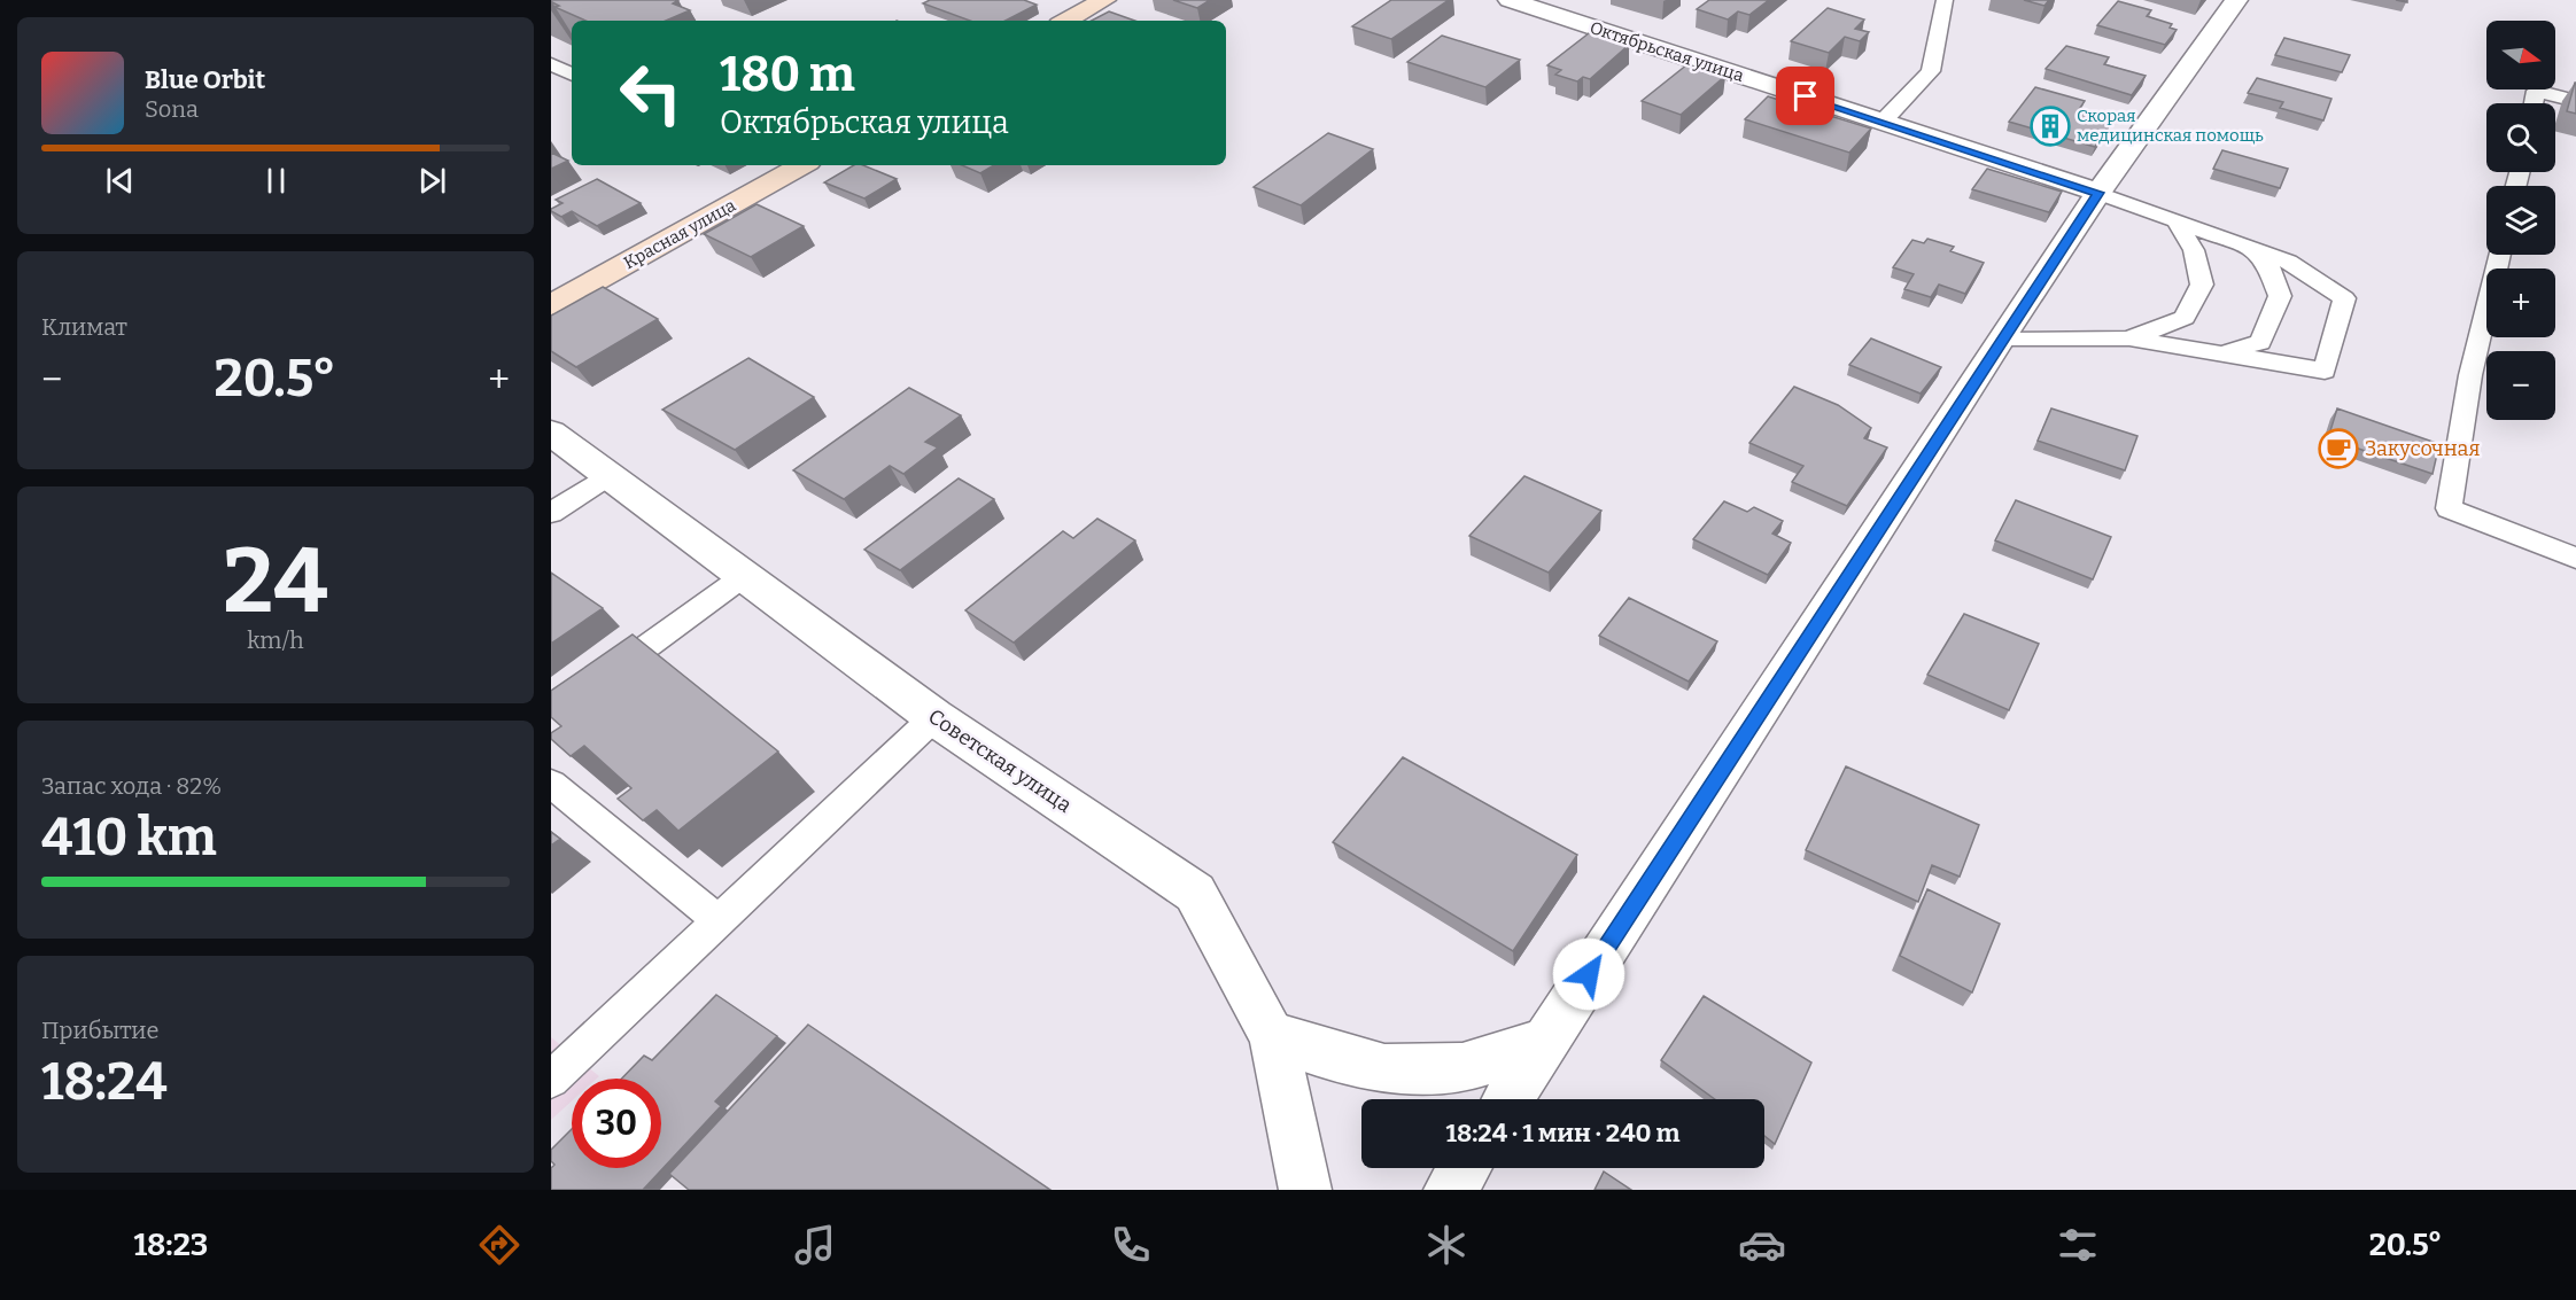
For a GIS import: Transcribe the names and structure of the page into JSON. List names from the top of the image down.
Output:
{
  "streets": {
    "main road": ["Красная улица"],
    "street": ["Октябрьская улица", "Советская улица"]
  },
  "places": {
    "building": ["Скорая медицинская помощь"],
    "cafe": ["Закусочная"]
  },
  "north": "right",
  "page": {
    "map_buttons": ["+", "−"],
    "turn": ["180 m", "Октябрьская улица"],
    "song": ["Blue Orbit", "Sona"],
    "tile": [
      "Климат",
      ["24", "km/h"],
      ["Запас хода · 82%", "410 km"],
      ["Прибытие", "18:24"]
    ],
    "heat": ["−", "20.5°", "+"],
    "limit": "30",
    "trip": "18:24 · 1 мин · 240 m",
    "tabs": ["18:23", "20.5°"]
  }
}
